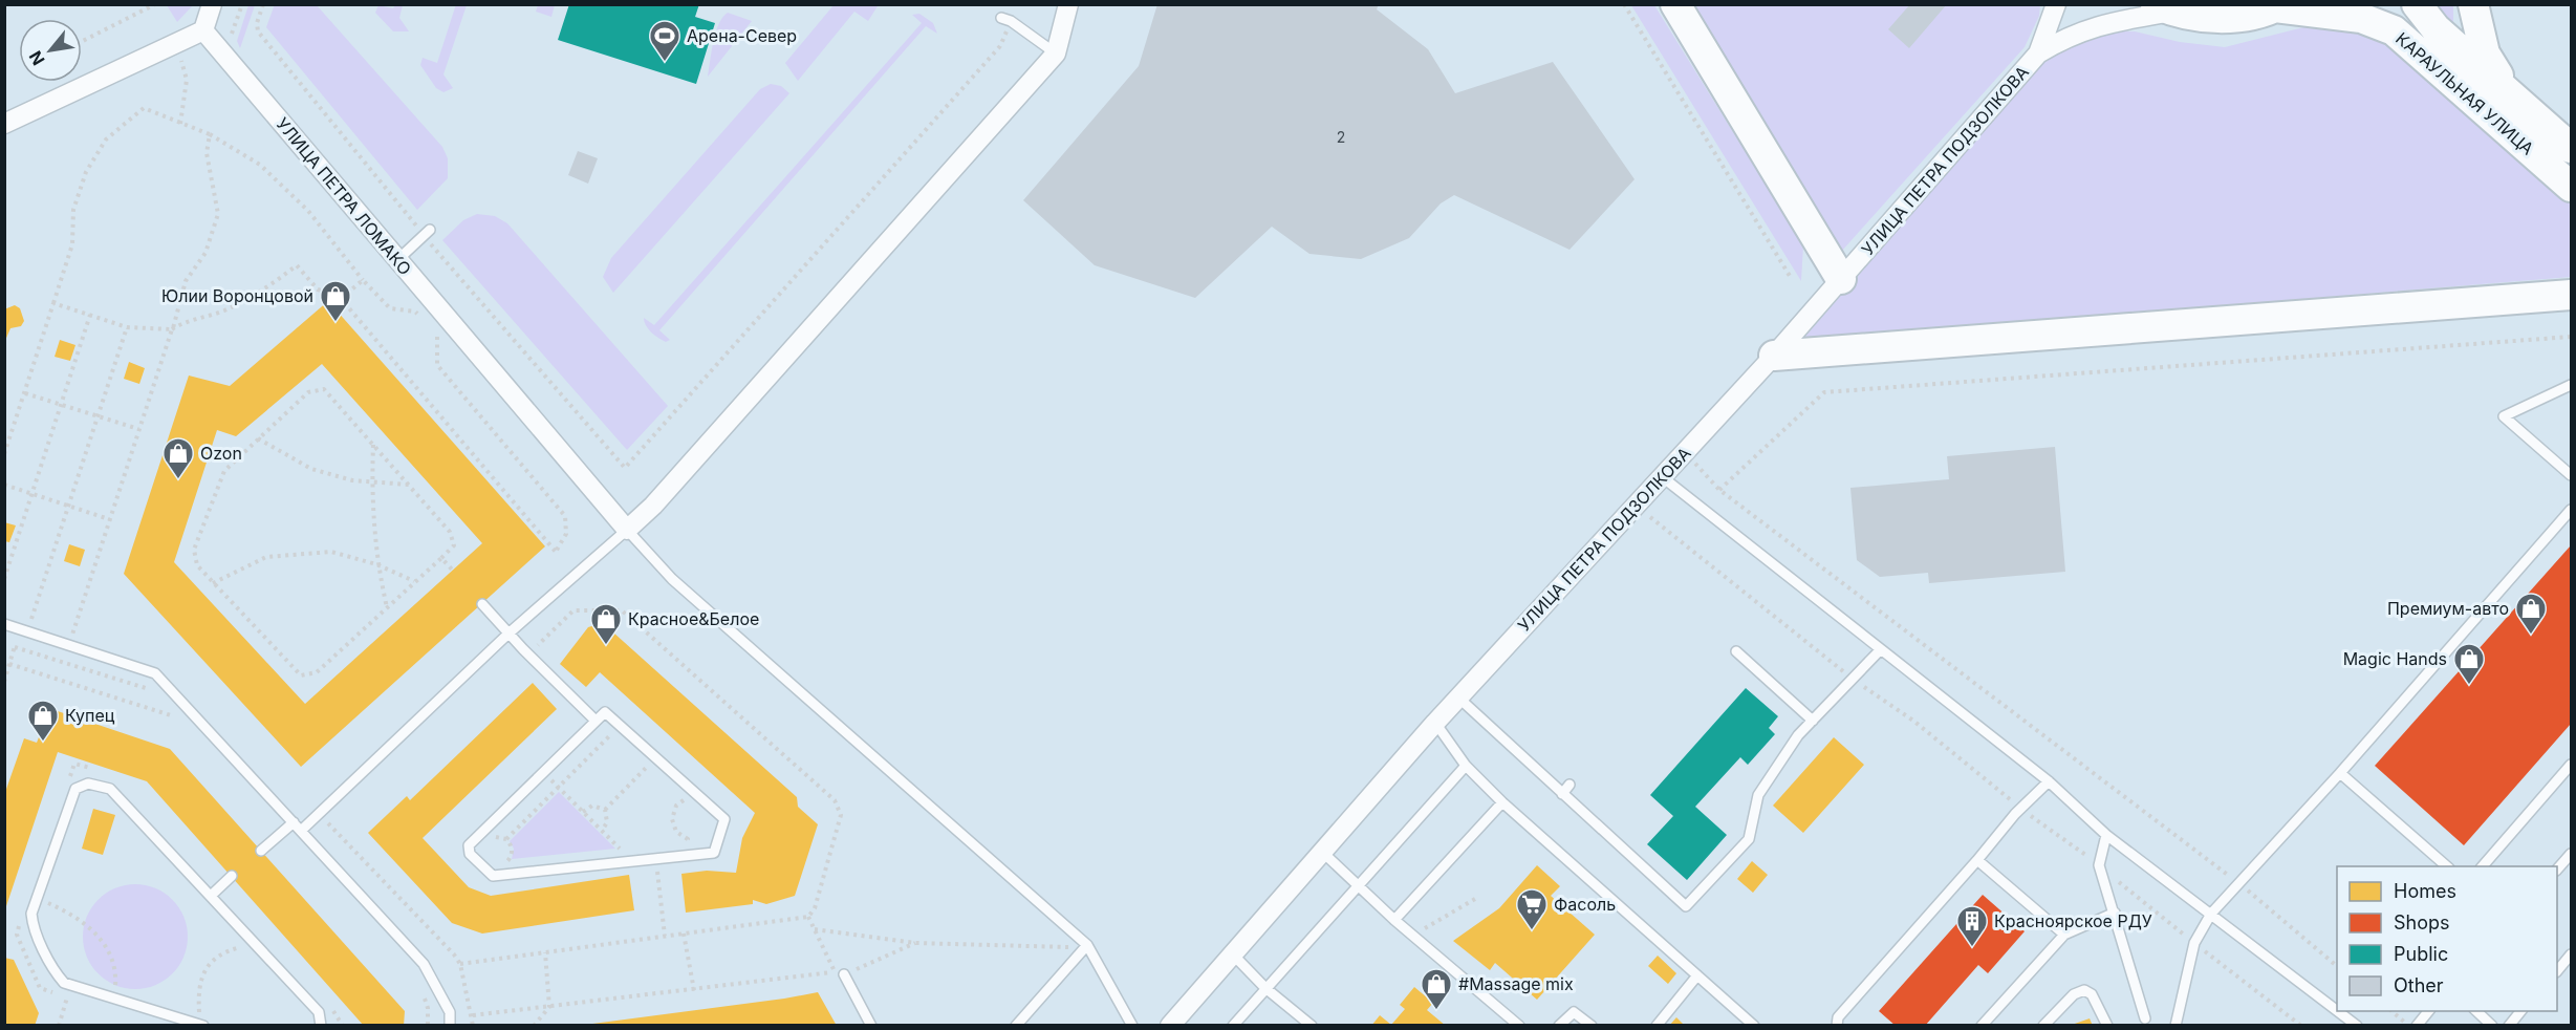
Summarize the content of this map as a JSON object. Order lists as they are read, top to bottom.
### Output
{
  "streets": {
    "main road": ["КАРАУЛЬНАЯ УЛИЦА"],
    "street": ["УЛИЦА ПЕТРА ПОДЗОЛКОВА", "УЛИЦА ПЕТРА ЛОМАКО"]
  },
  "crossings": [
    ["КАРАУЛЬНАЯ УЛИЦА", "УЛИЦА ПЕТРА ПОДЗОЛКОВА"]
  ],
  "places": {
    "sports": ["Арена-Север"],
    "shop": [
      "Юлии Воронцовой",
      "Ozon",
      "Премиум-авто",
      "Красное&Белое",
      "Magic Hands",
      "Купец",
      "#Massage mix"
    ],
    "supermarket": ["Фасоль"],
    "building": ["Красноярское РДУ"]
  },
  "house_numbers": ["2"],
  "legend": [
    "Homes",
    "Shops",
    "Public",
    "Other"
  ],
  "north": "bottom left"
}
